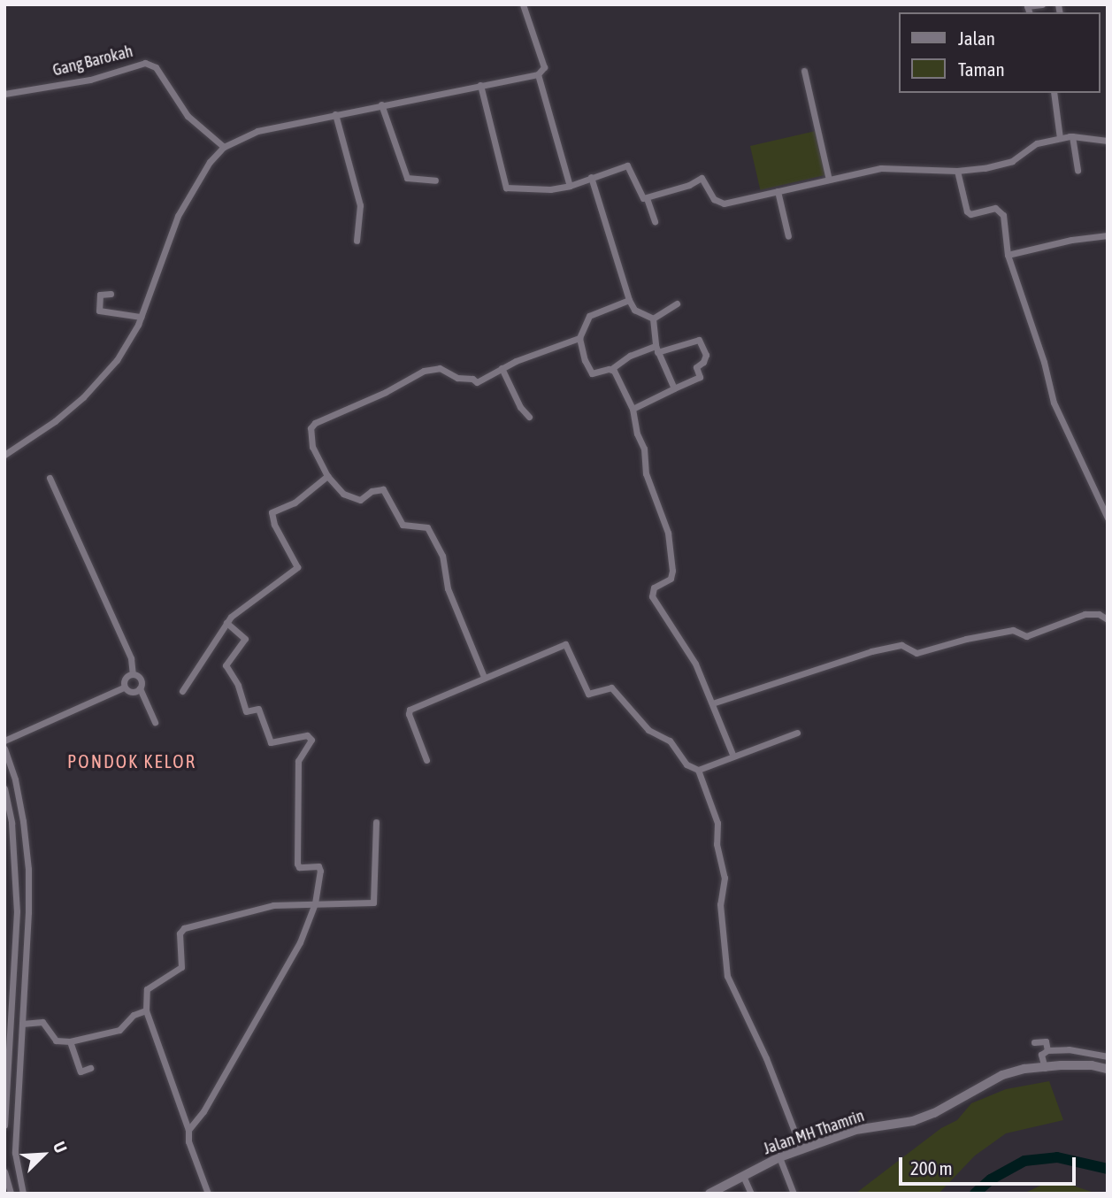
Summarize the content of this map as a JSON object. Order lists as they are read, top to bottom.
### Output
{
  "streets": {
    "street": ["Gang Barokah", "Jalan MH Thamrin"]
  },
  "districts": ["PONDOK KELOR"],
  "legend": ["Jalan", "Taman"],
  "scale_bar": "200 m",
  "north": "top right"
}
